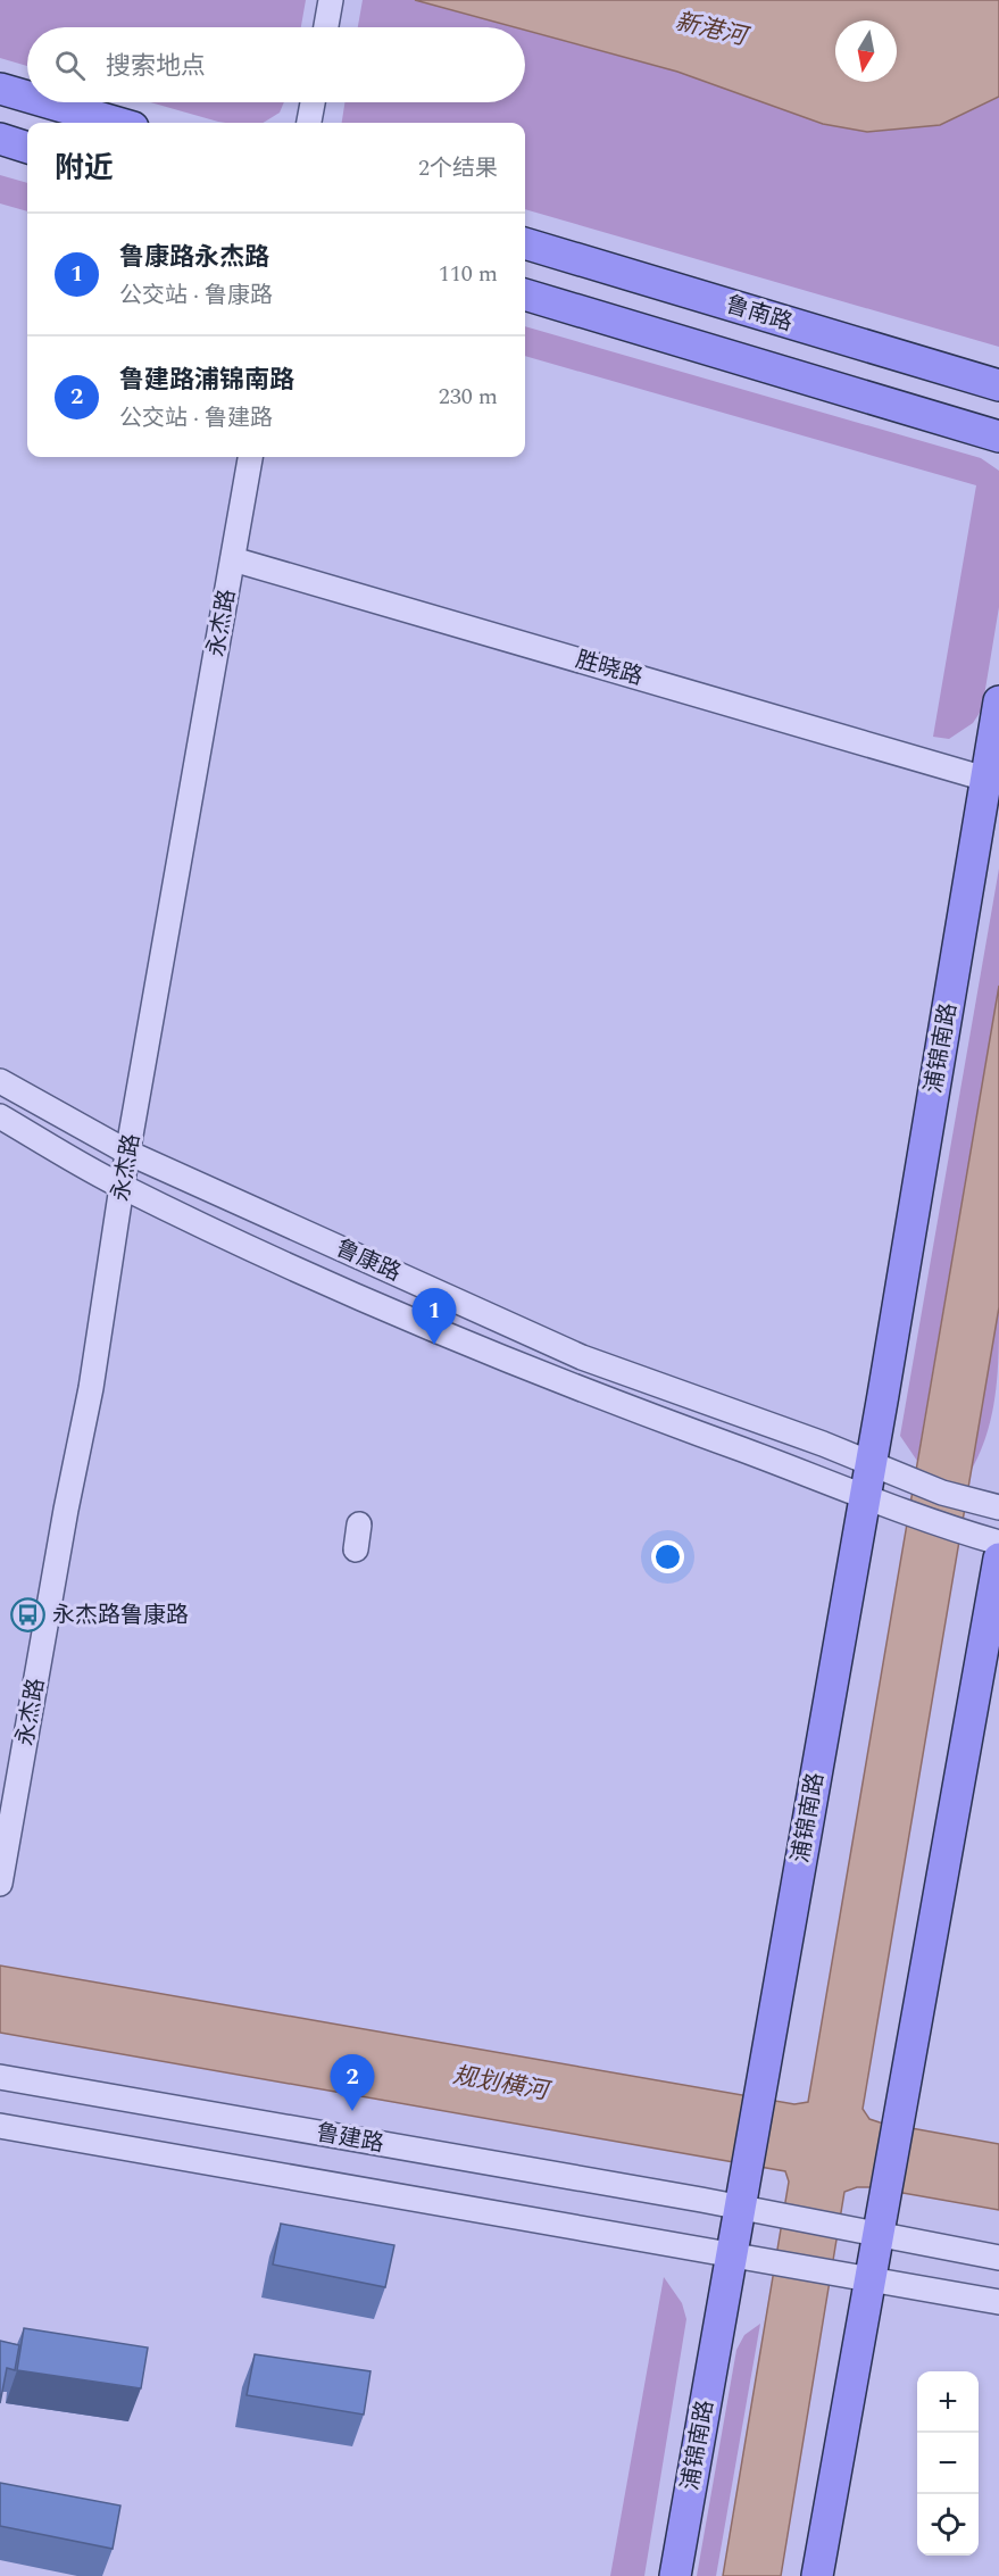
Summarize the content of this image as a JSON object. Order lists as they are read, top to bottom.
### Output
{
  "streets": {
    "main road": ["鲁南路", "浦锦南路"],
    "street": [
      "永杰路",
      "胜晓路",
      "鲁康路",
      "鲁建路"
    ]
  },
  "crossings": [
    ["永杰路", "胜晓路"],
    ["永杰路", "鲁康路"],
    ["胜晓路", "浦锦南路"],
    ["浦锦南路", "鲁康路"],
    ["浦锦南路", "鲁建路"]
  ],
  "water": ["新港河", "规划横河"],
  "places": {
    "bus stop": ["永杰路鲁康路"]
  },
  "north": "bottom",
  "page": {
    "search": "搜索地点",
    "heading": ["附近", "2个结果"],
    "list": [
      {
        "mark": "1",
        "name": "鲁康路永杰路",
        "note": "公交站 · 鲁康路",
        "value": "110 m"
      },
      {
        "mark": "2",
        "name": "鲁建路浦锦南路",
        "note": "公交站 · 鲁建路",
        "value": "230 m"
      }
    ],
    "pins": ["1", "2"],
    "map_buttons": ["+", "−"]
  }
}
